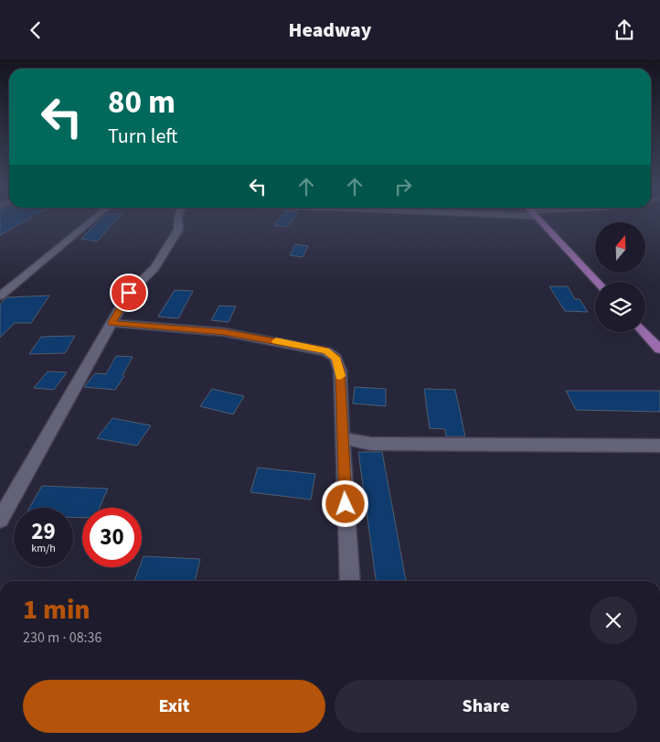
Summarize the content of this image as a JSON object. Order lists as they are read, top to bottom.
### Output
{
  "north": "top",
  "page": {
    "header": "Headway",
    "turn": ["80 m", "Turn left"],
    "speed": "29 km/h",
    "limit": "30",
    "heading": ["1 min", "230 m · 08:36"],
    "buttons": ["Exit", "Share"]
  }
}
